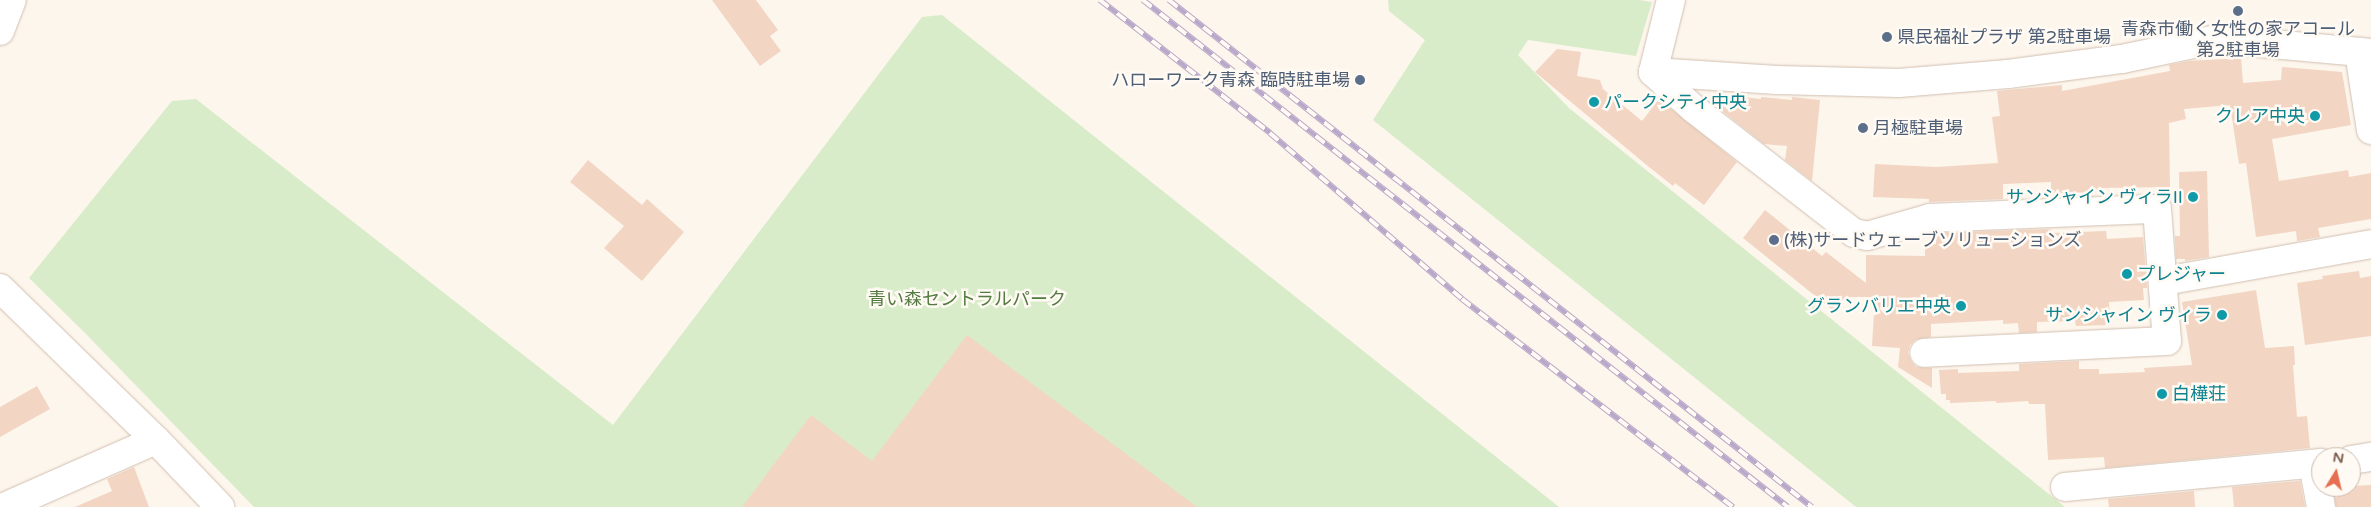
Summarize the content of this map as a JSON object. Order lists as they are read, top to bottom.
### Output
{
  "parks": ["青い森セントラルパーク"],
  "places": [
    "青森市働く女性の家アコール 第2駐車場",
    "県民福祉プラザ 第2駐車場",
    "ハローワーク青森 臨時駐車場",
    "パークシティ中央",
    "クレア中央",
    "月極駐車場",
    "サンシャイン ヴィラII",
    "(株)サードウェーブソリューションズ",
    "プレジャー",
    "グランバリエ中央",
    "サンシャイン ヴィラ",
    "白樺荘"
  ],
  "north": "top"
}
